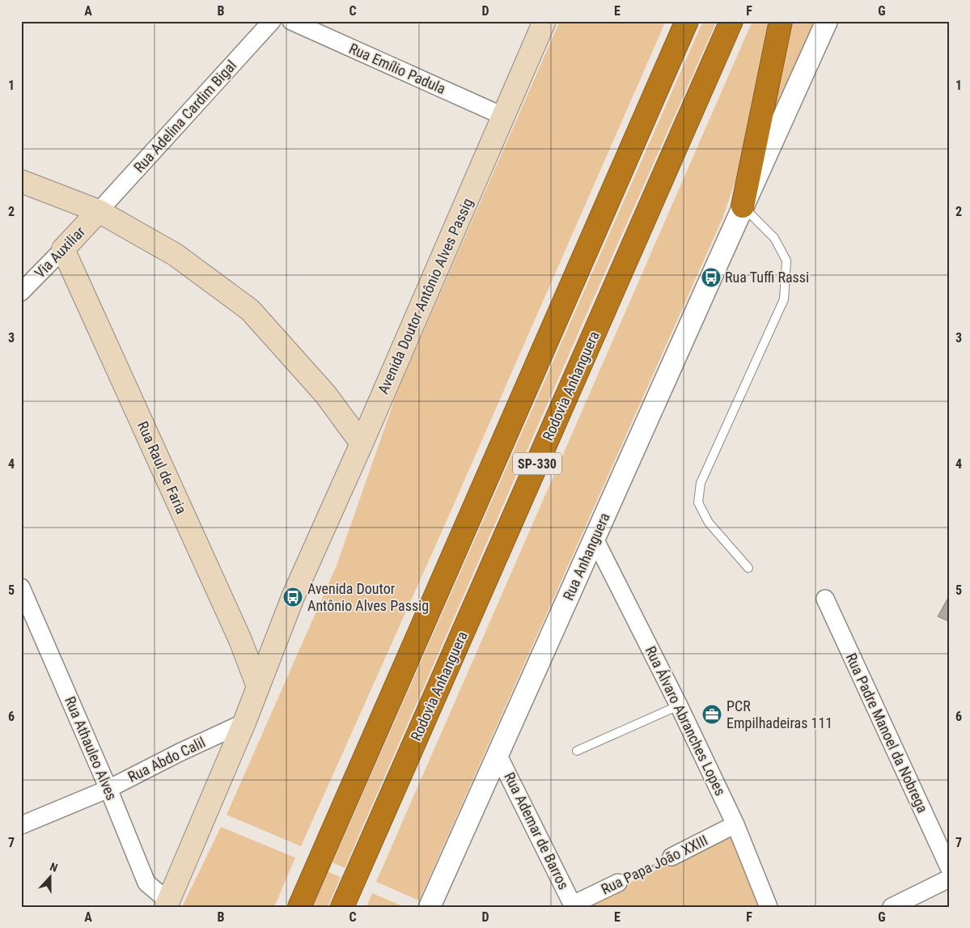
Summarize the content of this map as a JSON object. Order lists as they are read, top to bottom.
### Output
{
  "streets": {
    "highway": ["Rodovia Anhanguera", "SP-330"],
    "main road": ["Via Auxiliar", "Avenida Doutor Antônio Alves Passig", "Rua Raul de Faria"],
    "street": [
      "Rua Emílio Padula",
      "Rua Adelina Cardim Bigal",
      "Rua Anhanguera",
      "Rua Álvaro Abranches Lopes",
      "Rua Padre Manoel da Nobrega",
      "Rua Athauleo Alves",
      "Rua Abdo Calil",
      "Rua Ademar de Barros",
      "Rua Papa João XXIII"
    ]
  },
  "crossings": [
    ["Rua Emílio Padula", "Avenida Doutor Antônio Alves Passig"],
    ["Rua Adelina Cardim Bigal", "Via Auxiliar"],
    ["Via Auxiliar", "Rua Raul de Faria"],
    ["Avenida Doutor Antônio Alves Passig", "Rua Raul de Faria"],
    ["Avenida Doutor Antônio Alves Passig", "Rua Athauleo Alves"],
    ["Avenida Doutor Antônio Alves Passig", "Rua Abdo Calil"],
    ["Rua Anhanguera", "Rua Álvaro Abranches Lopes"],
    ["Rua Anhanguera", "Rua Ademar de Barros"],
    ["Rua Álvaro Abranches Lopes", "Rua Papa João XXIII"],
    ["Rua Athauleo Alves", "Rua Abdo Calil"],
    ["Rua Ademar de Barros", "Rua Papa João XXIII"]
  ],
  "places": {
    "bus stop": ["Rua Tuffi Rassi", "Avenida Doutor Antônio Alves Passig"],
    "office": ["PCR Empilhadeiras 111"]
  },
  "north": "top",
  "grid": {
    "columns": [
      "A",
      "B",
      "C",
      "D",
      "E",
      "F",
      "G"
    ],
    "rows": [
      "1",
      "2",
      "3",
      "4",
      "5",
      "6",
      "7"
    ]
  }
}
